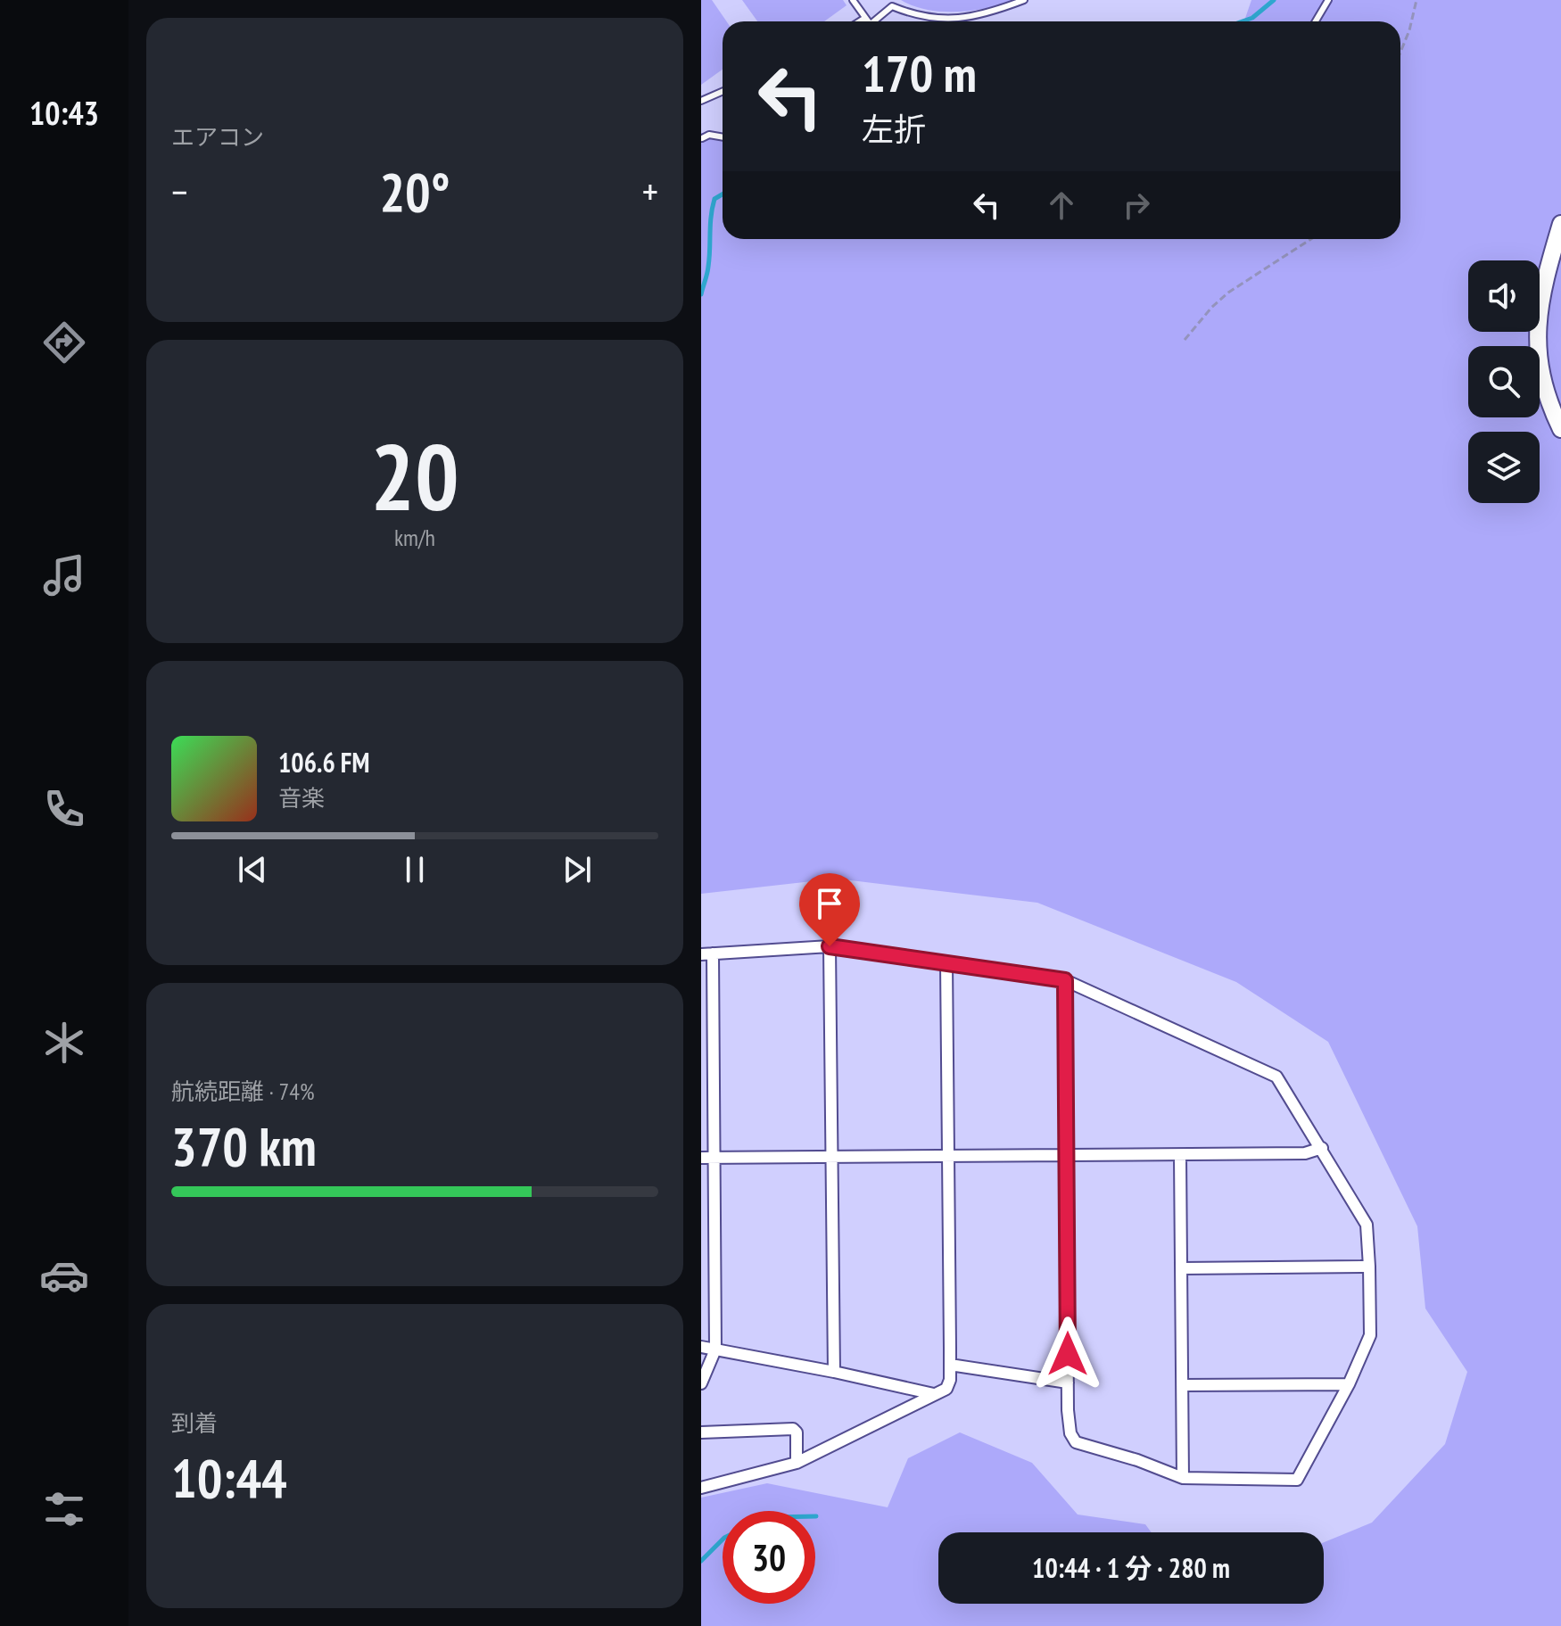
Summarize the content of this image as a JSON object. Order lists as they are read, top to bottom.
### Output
{
  "page": {
    "tabs": "10:43",
    "tile": [
      "エアコン",
      ["20", "km/h"],
      ["航続距離 · 74%", "370 km"],
      ["到着", "10:44"]
    ],
    "turn": ["170 m", "左折"],
    "heat": ["−", "20°", "+"],
    "song": ["106.6 FM", "音楽"],
    "limit": "30",
    "trip": "10:44 · 1 分 · 280 m"
  }
}
